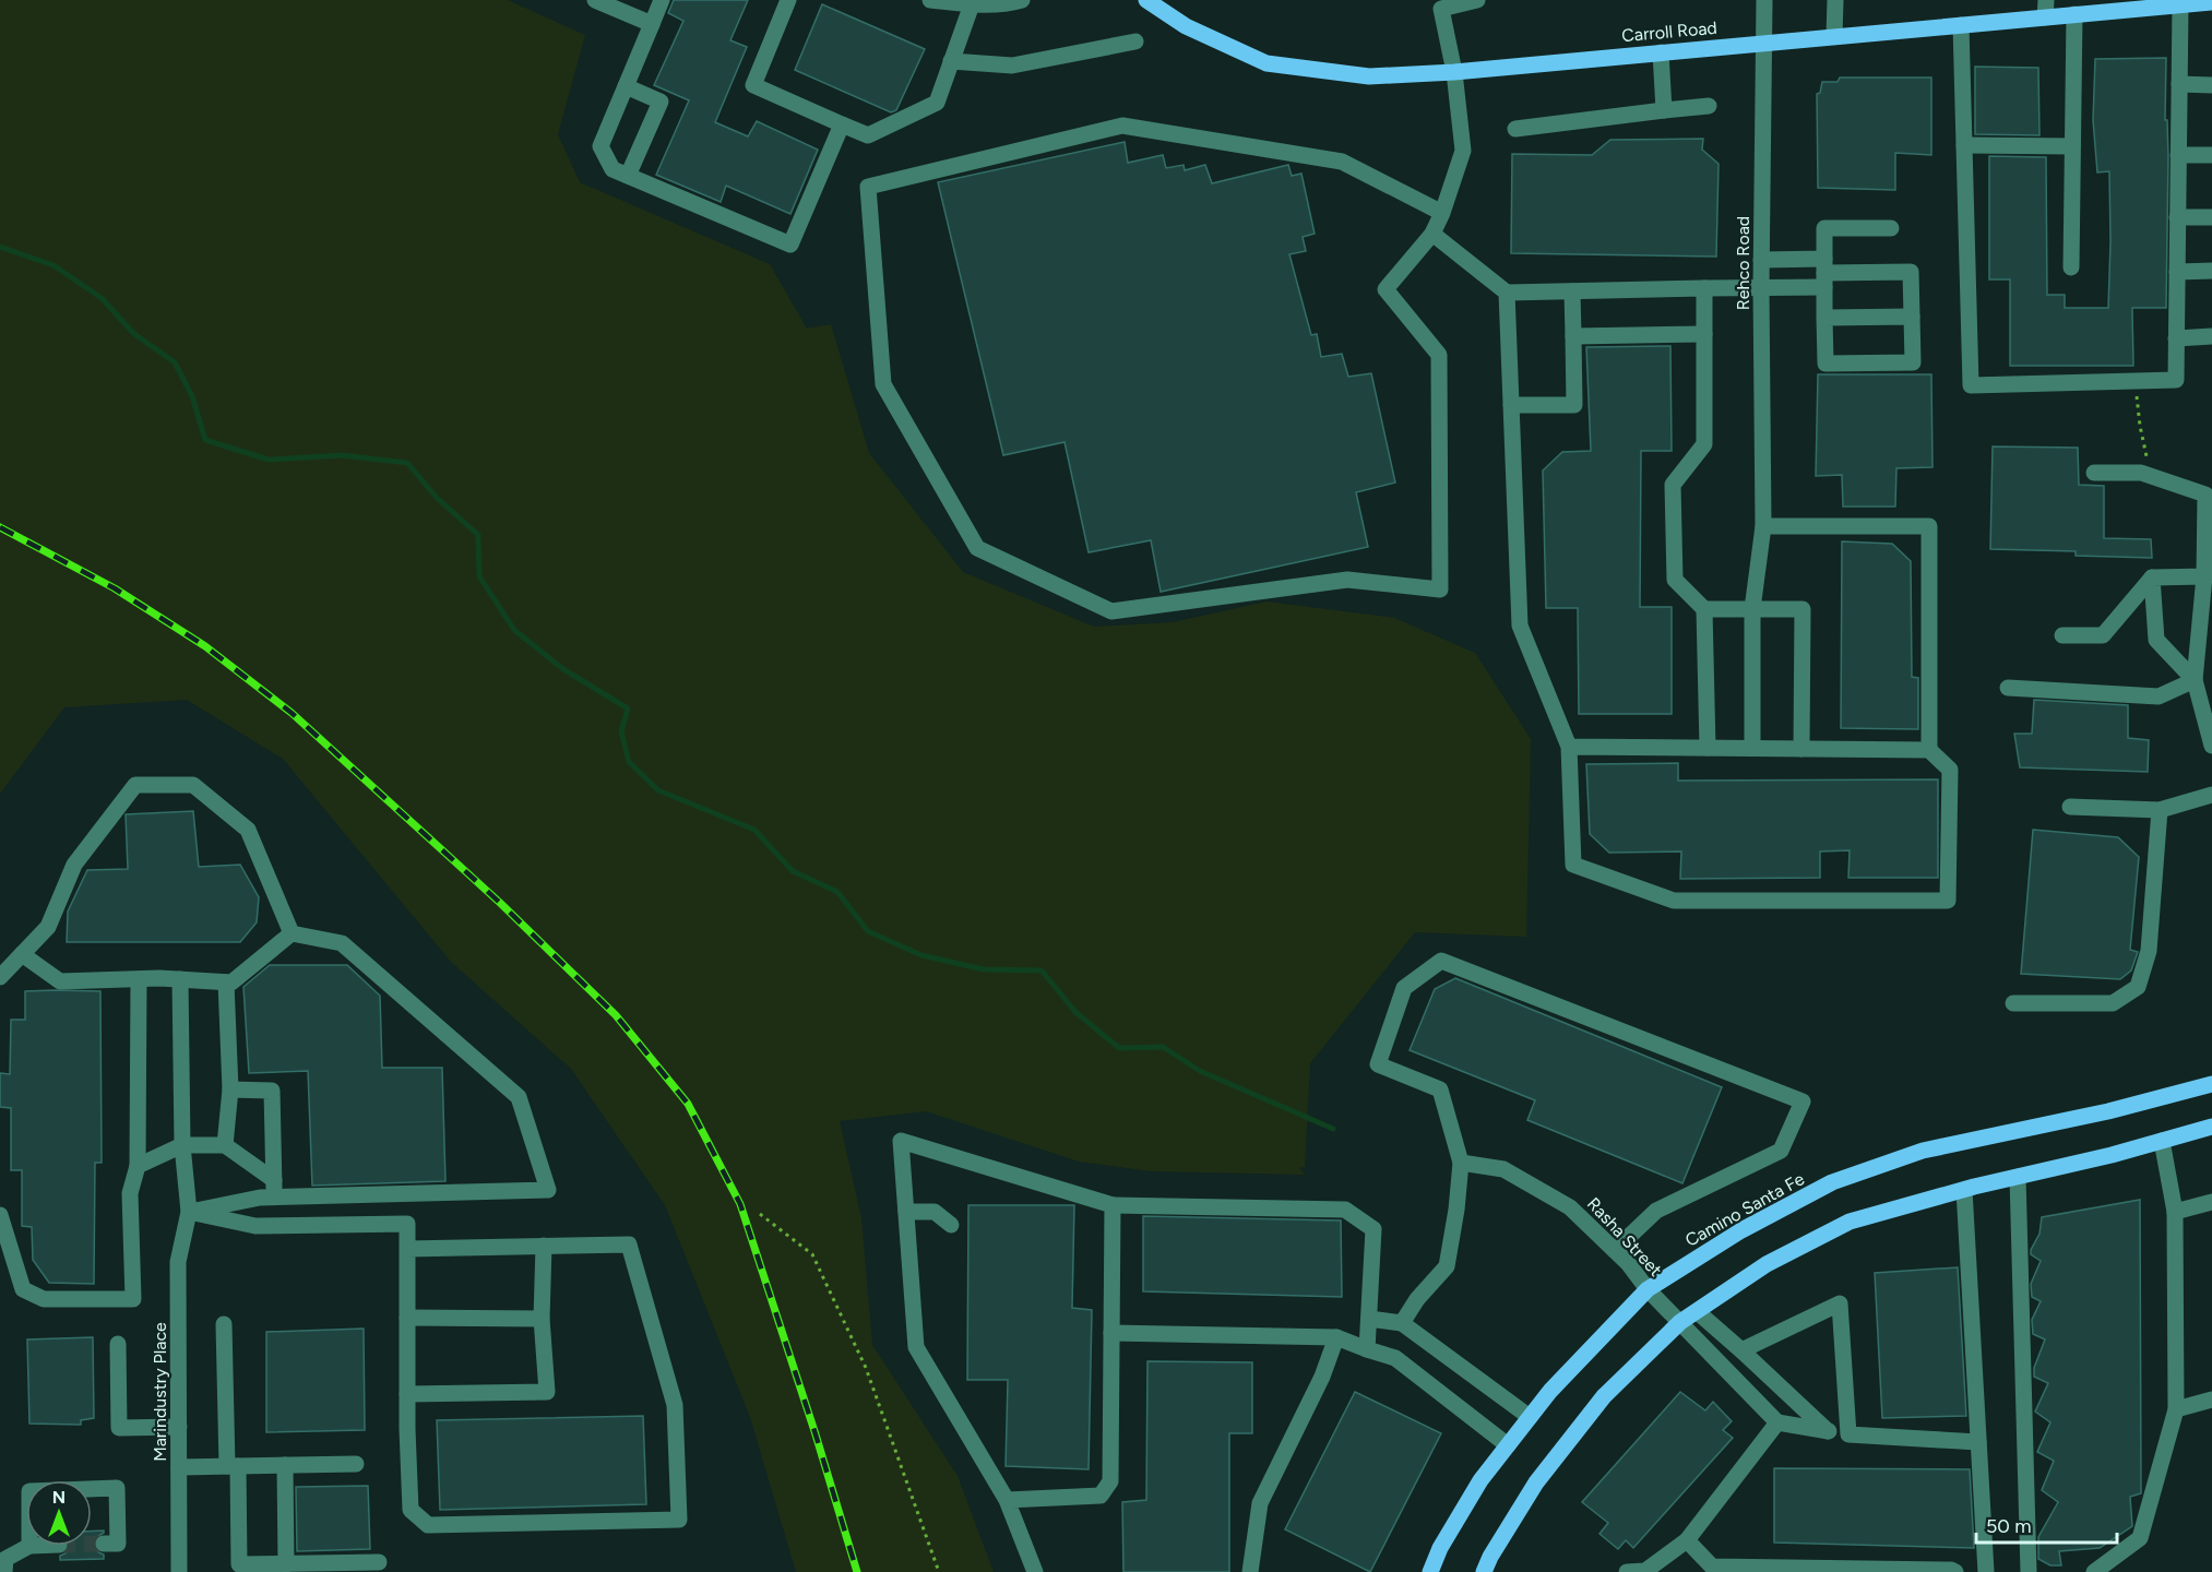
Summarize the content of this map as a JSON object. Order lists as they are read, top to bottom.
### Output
{
  "streets": {
    "main road": ["Carroll Road", "Camino Santa Fe"],
    "street": ["Rehco Road", "Rasha Street", "Marindustry Place"]
  },
  "crossings": [
    ["Carroll Road", "Rehco Road"],
    ["Camino Santa Fe", "Rasha Street"]
  ],
  "scale_bar": "50 m",
  "north": "top"
}
